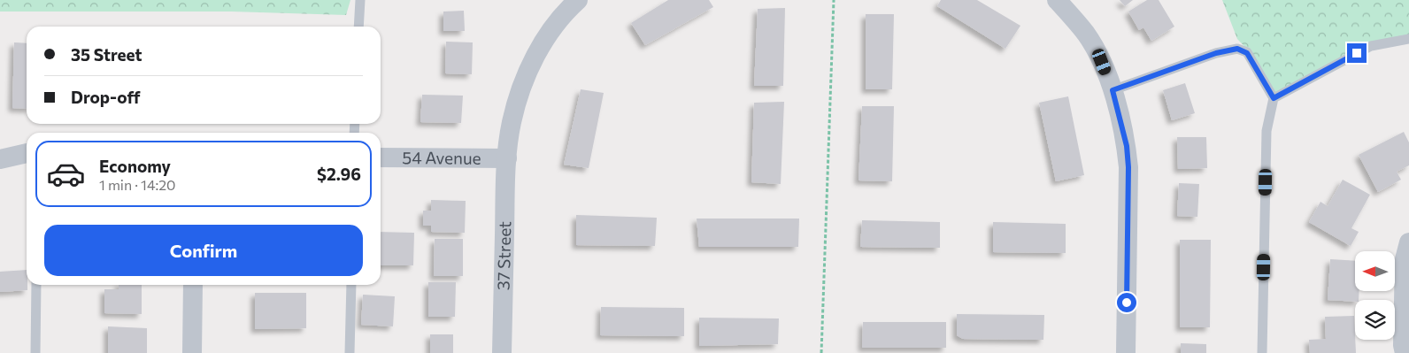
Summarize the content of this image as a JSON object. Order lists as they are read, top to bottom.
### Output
{
  "streets": {
    "street": ["54 Avenue", "37 Street"]
  },
  "crossings": [
    ["54 Avenue", "37 Street"]
  ],
  "north": "left",
  "page": {
    "banner": ["35 Street", "Drop-off"],
    "list": [
      {
        "name": "Economy",
        "note": "1 min · 14:20",
        "value": "$2.96"
      }
    ],
    "buttons": "Confirm"
  }
}
